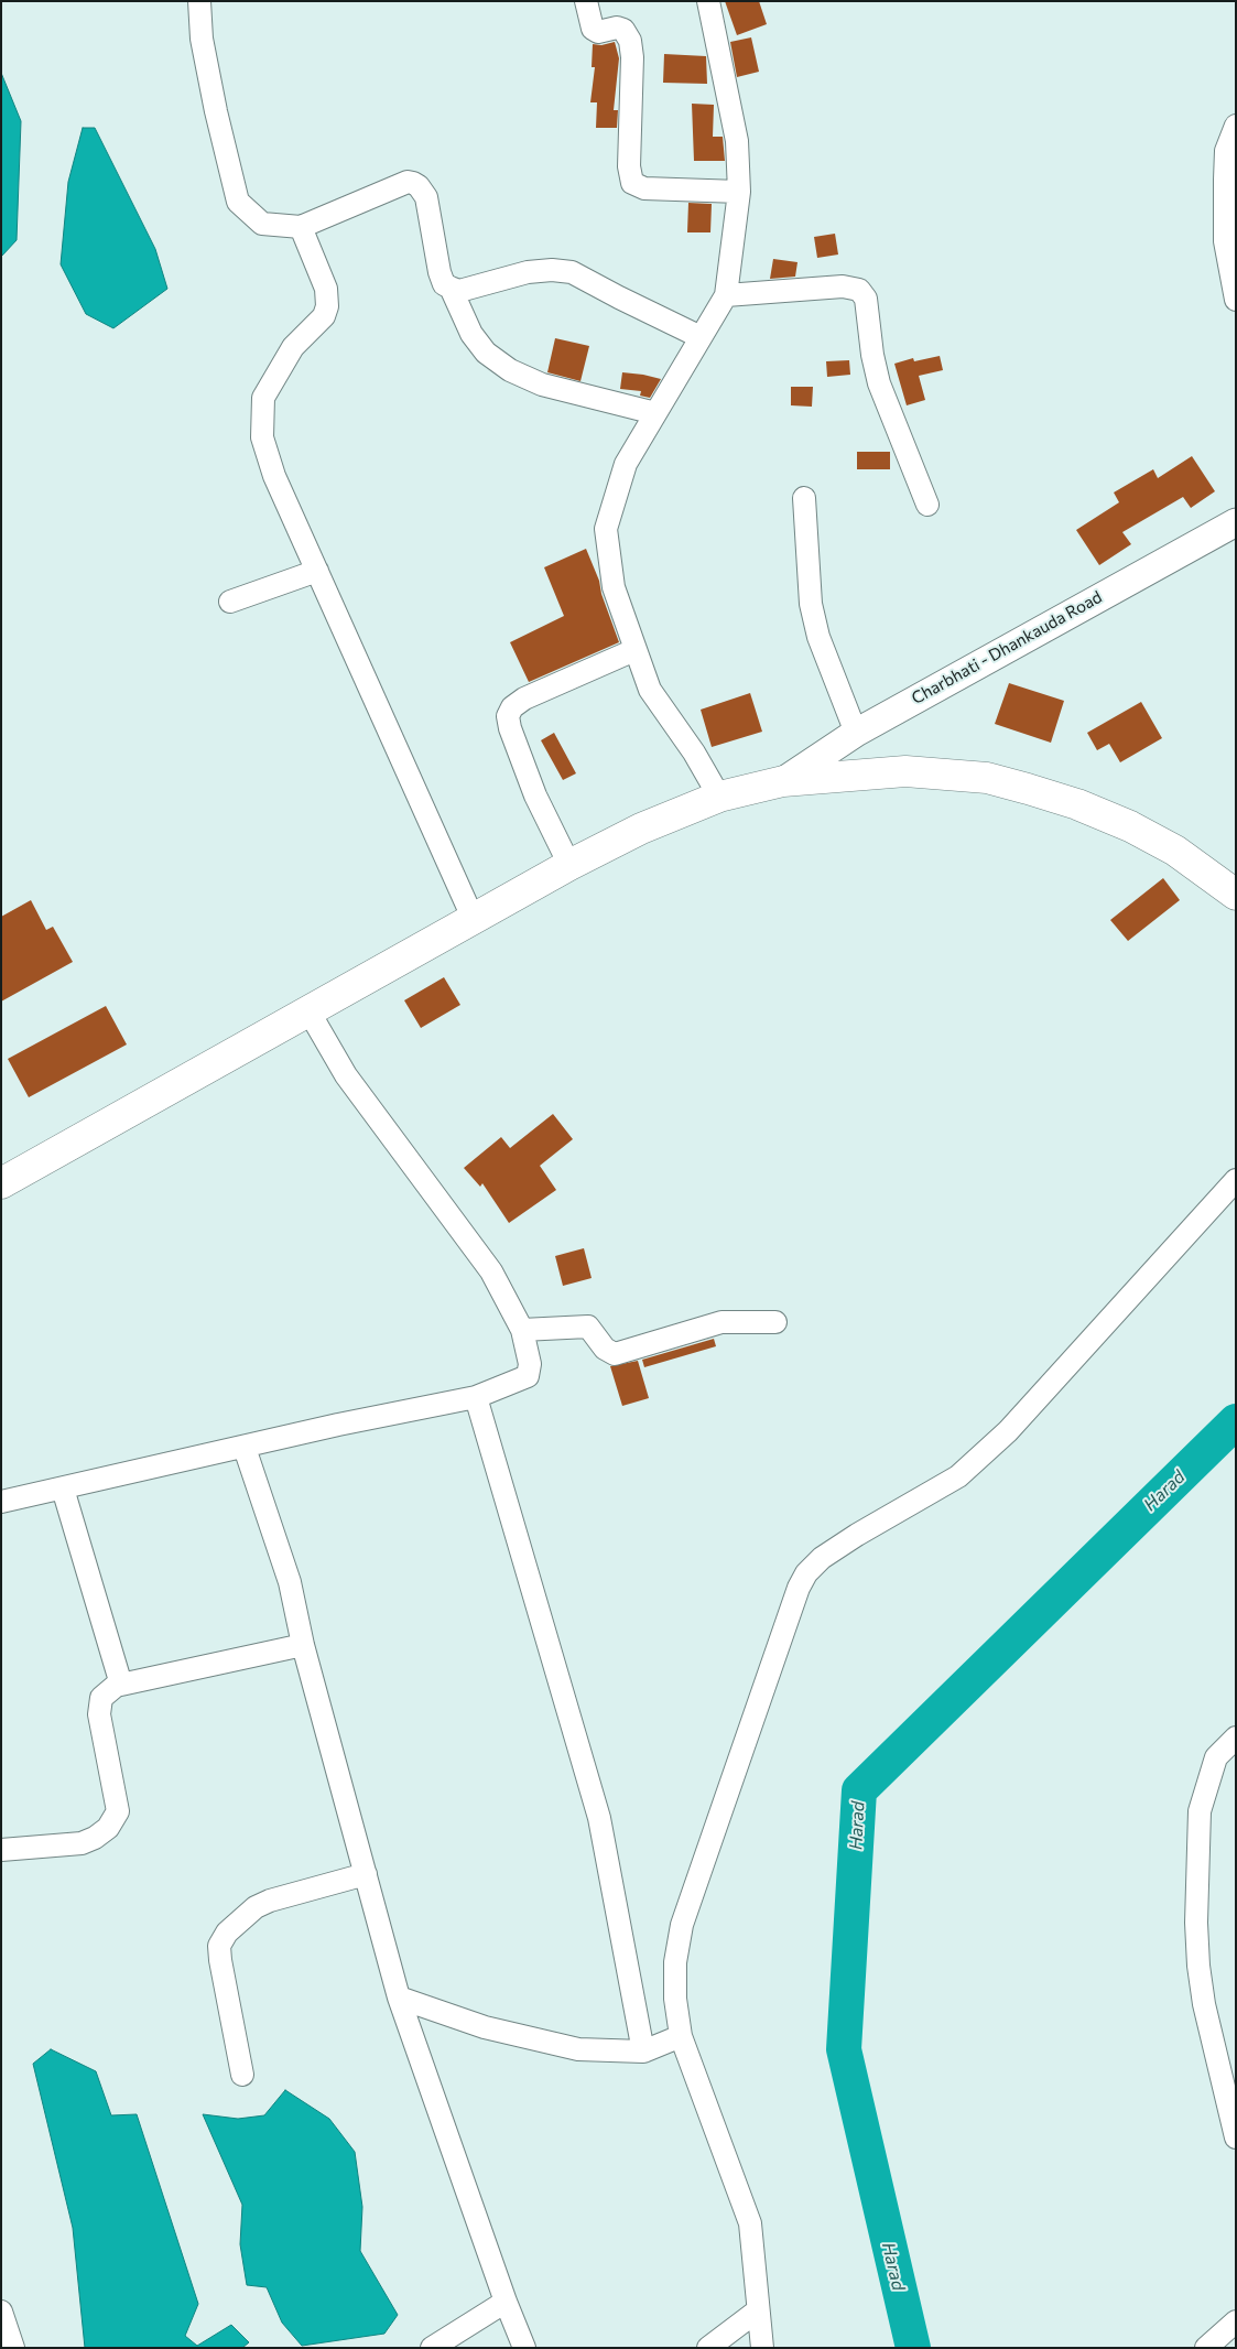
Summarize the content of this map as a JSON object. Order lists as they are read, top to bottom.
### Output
{
  "streets": {
    "street": ["Charbhati - Dhankauda Road"]
  },
  "water": ["Harad"]
}
